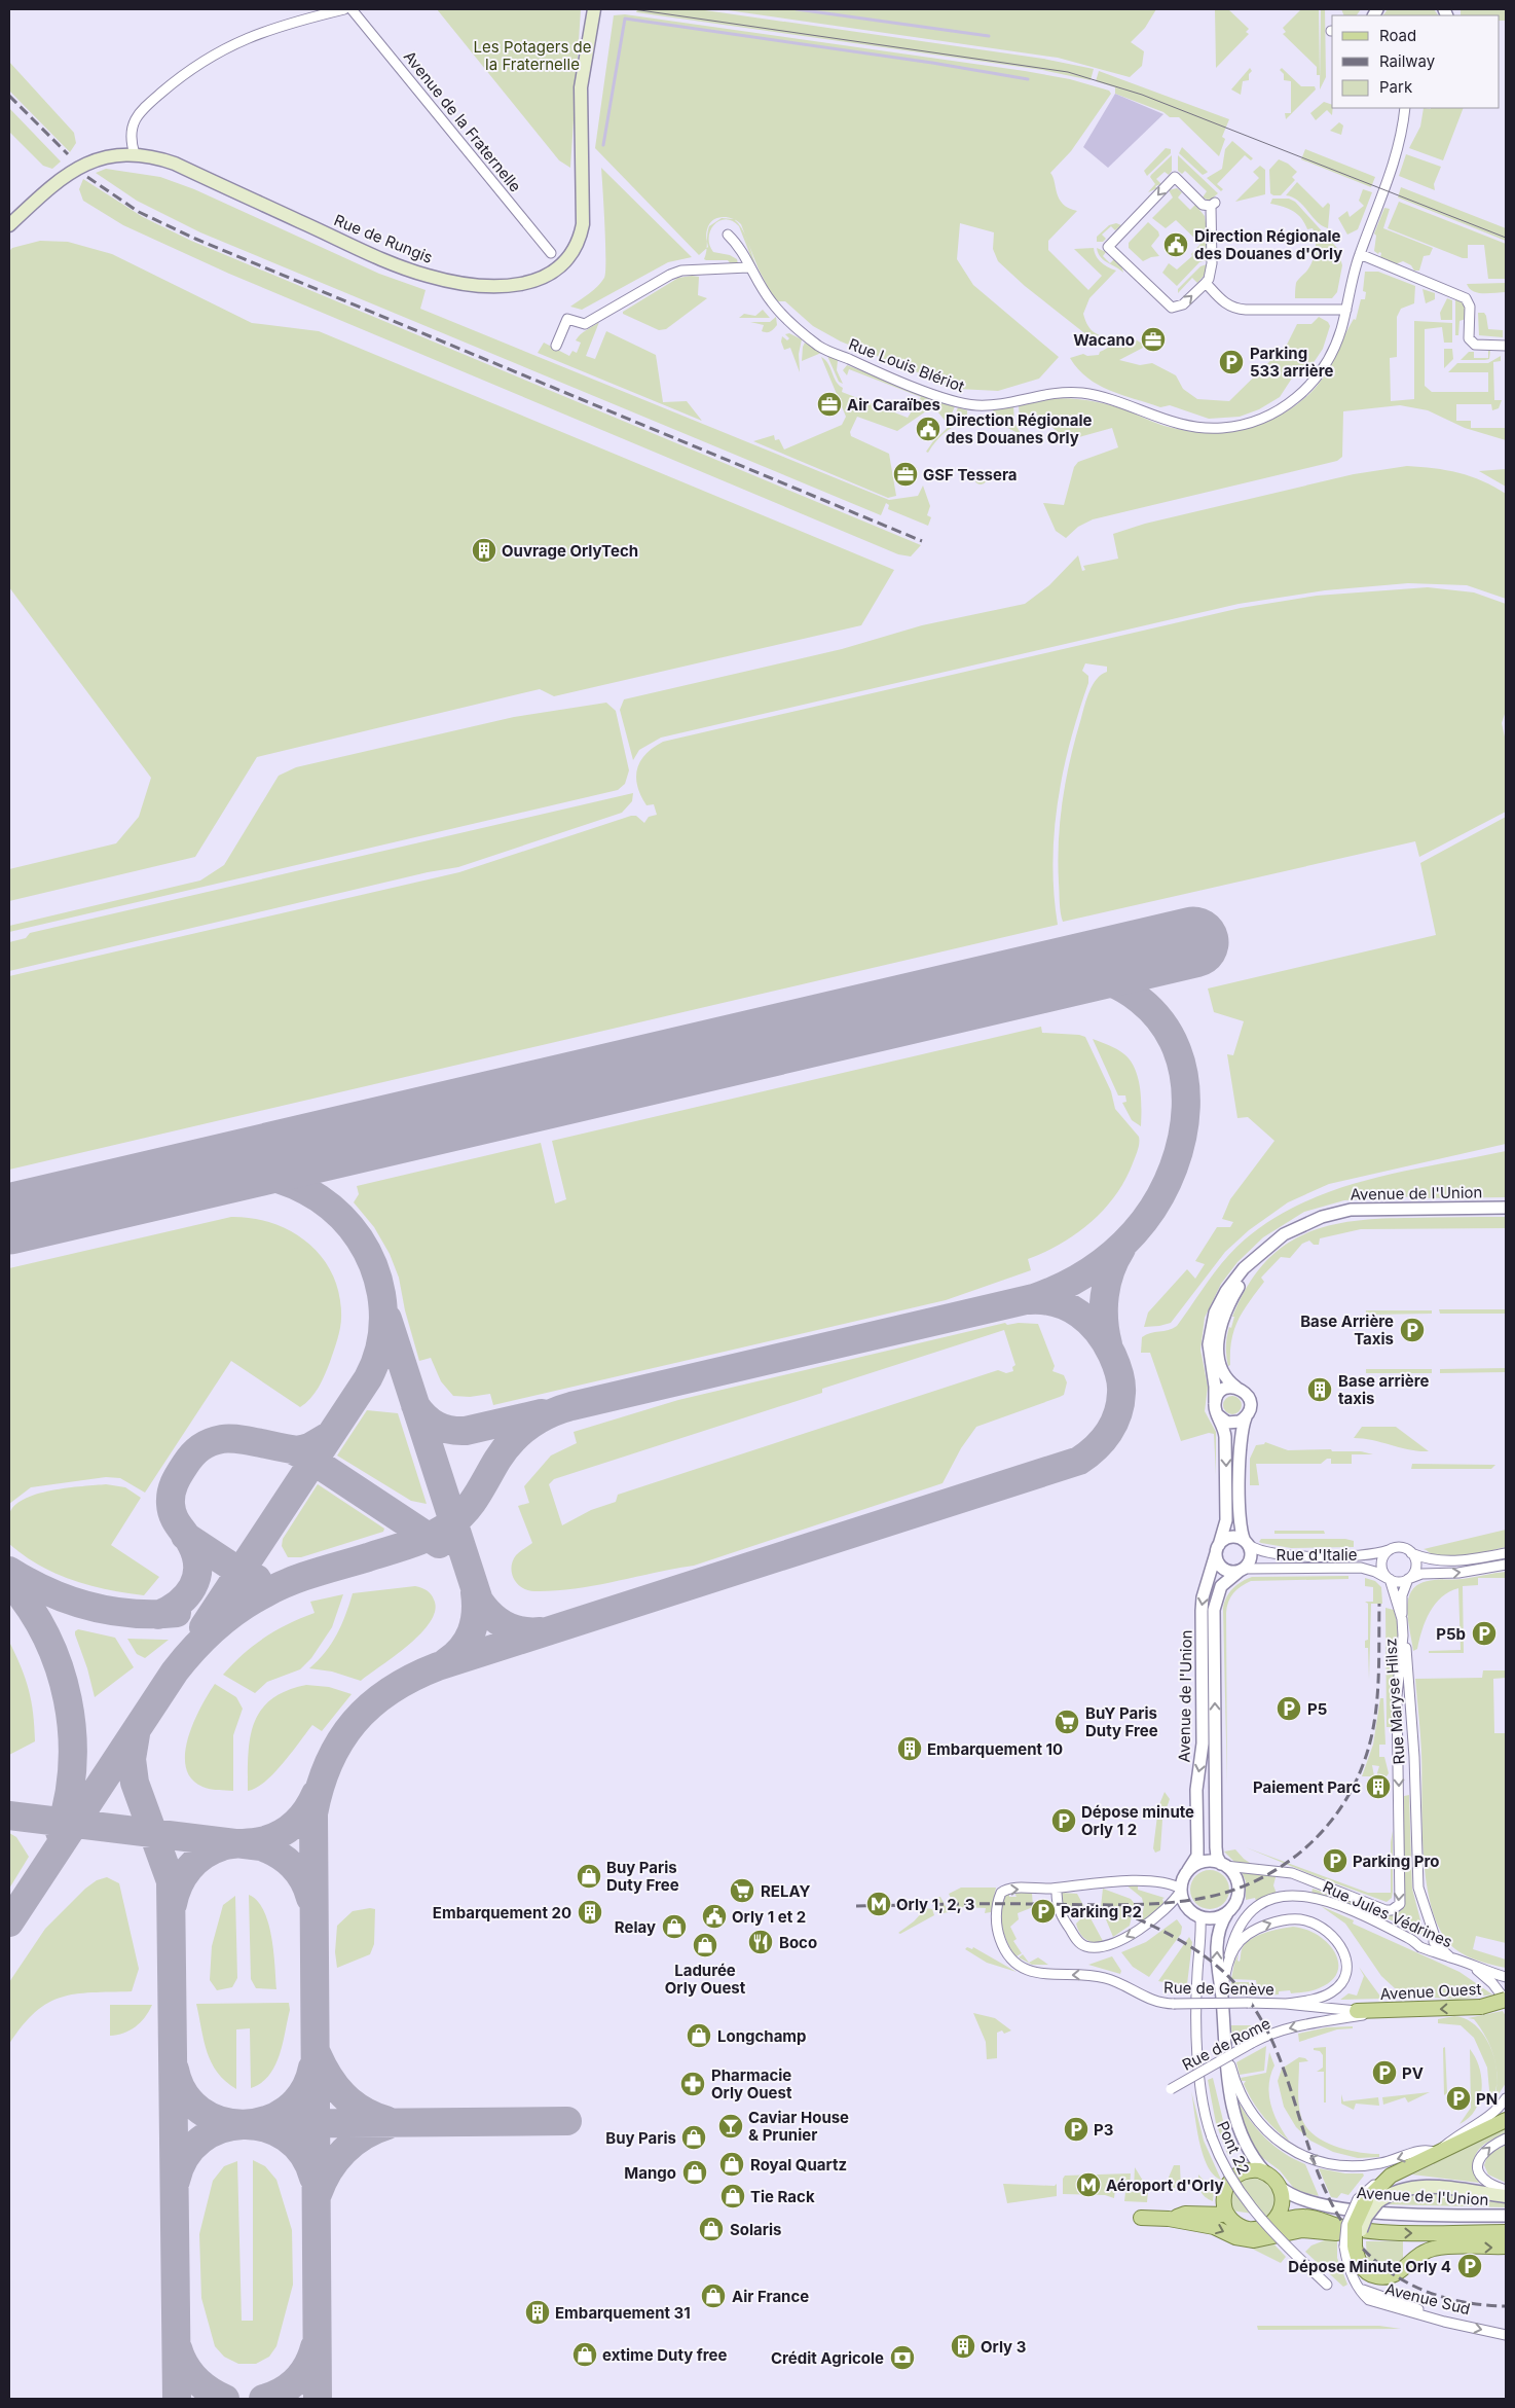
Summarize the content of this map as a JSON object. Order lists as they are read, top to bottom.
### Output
{
  "streets": {
    "main road": ["Rue de Rungis", "Avenue Ouest", "Avenue Sud"],
    "street": [
      "Avenue de la Fraternelle",
      "Rue Louis Blériot",
      "Avenue de l'Union",
      "Rue d'Italie",
      "Rue Maryse Hilsz",
      "Rue Jules Védrines",
      "Rue de Genève",
      "Rue de Rome",
      "Pont 22"
    ]
  },
  "crossings": [
    ["Avenue de l'Union", "Rue d'Italie"],
    ["Avenue de l'Union", "Rue Maryse Hilsz"],
    ["Avenue de l'Union", "Rue Jules Védrines"],
    ["Avenue de l'Union", "Rue de Genève"],
    ["Avenue de l'Union", "Pont 22"],
    ["Rue d'Italie", "Rue Maryse Hilsz"],
    ["Rue Maryse Hilsz", "Rue Jules Védrines"],
    ["Rue Maryse Hilsz", "Rue de Genève"],
    ["Rue Maryse Hilsz", "Pont 22"],
    ["Rue de Genève", "Avenue Ouest"],
    ["Rue de Genève", "Pont 22"],
    ["Avenue Ouest", "Rue de Rome"]
  ],
  "one_way": ["Avenue Ouest", "Rue de Rome"],
  "parks": ["Les Potagers de la Fraternelle"],
  "places": {
    "public building": ["Direction Régionale des Douanes d'Orly", "Direction Régionale des Douanes Orly", "Orly 1 et 2"],
    "office": ["Wacano", "Air Caraïbes", "GSF Tessera"],
    "parking": [
      "Parking 533 arrière",
      "Base Arrière Taxis",
      "P5b",
      "P5",
      "Dépose minute Orly 1 2",
      "Parking Pro",
      "Parking P2",
      "PV",
      "PN",
      "P3",
      "Dépose Minute Orly 4"
    ],
    "building": [
      "Ouvrage OrlyTech",
      "Base arrière taxis",
      "Embarquement 10",
      "Paiement Parc",
      "Embarquement 20",
      "Embarquement 31",
      "Orly 3"
    ],
    "supermarket": ["BuY Paris Duty Free", "RELAY"],
    "shop": [
      "Buy Paris Duty Free",
      "Relay",
      "Ladurée Orly Ouest",
      "Longchamp",
      "Buy Paris",
      "Royal Quartz",
      "Mango",
      "Tie Rack",
      "Solaris",
      "Air France",
      "extime Duty free"
    ],
    "metro station": ["Orly 1, 2, 3", "Aéroport d'Orly"],
    "restaurant": ["Boco"],
    "pharmacy": ["Pharmacie Orly Ouest"],
    "bar": ["Caviar House & Prunier"],
    "bank": ["Crédit Agricole"]
  },
  "legend": ["Road", "Railway", "Park"]
}
